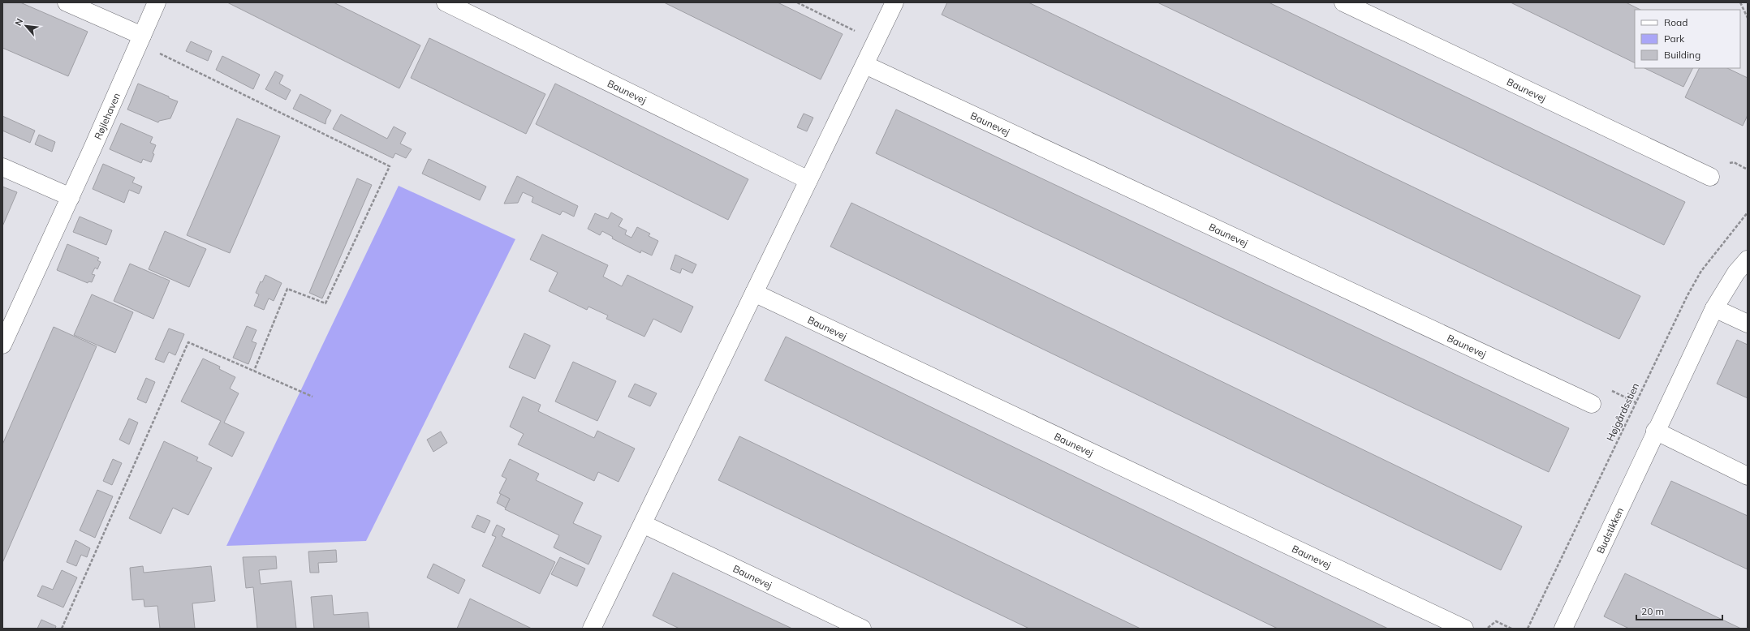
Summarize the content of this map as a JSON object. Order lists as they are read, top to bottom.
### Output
{
  "streets": {
    "street": ["Baunevej", "Røjlehaven", "Budstikken"],
    "path": ["Højgårdsstien"]
  },
  "legend": ["Road", "Park", "Building"],
  "scale_bar": "20 m",
  "north": "top left"
}
